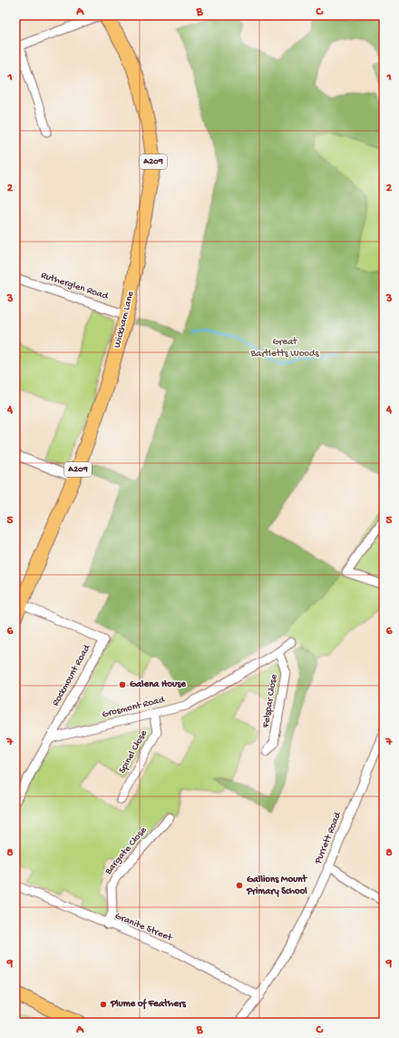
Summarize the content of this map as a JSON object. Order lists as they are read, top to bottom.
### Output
{
  "streets": {
    "main road": ["A209", "Wickham Lane"],
    "street": [
      "Rutherglen Road",
      "Rockmount Road",
      "Felspar Close",
      "Grosmont Road",
      "Spinel Close",
      "Purrett Road",
      "Bargate Close",
      "Granite Street"
    ]
  },
  "crossings": [
    ["Rutherglen Road", "Wickham Lane"],
    ["Wickham Lane", "Rockmount Road"],
    ["Rockmount Road", "Grosmont Road"],
    ["Felspar Close", "Grosmont Road"],
    ["Grosmont Road", "Spinel Close"],
    ["Purrett Road", "Granite Street"],
    ["Bargate Close", "Granite Street"]
  ],
  "parks": ["Great Bartletts Woods"],
  "places": ["Galena House", "Gallions Mount Primary School", "Plume of Feathers"],
  "grid": {
    "columns": ["A", "B", "C"],
    "rows": [
      "1",
      "2",
      "3",
      "4",
      "5",
      "6",
      "7",
      "8",
      "9"
    ]
  }
}
